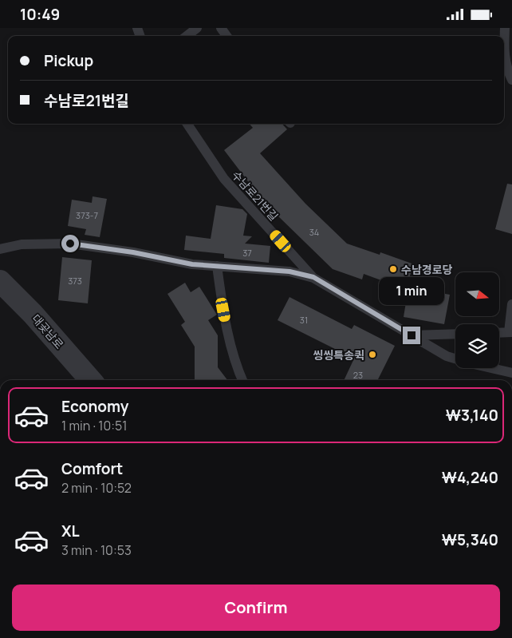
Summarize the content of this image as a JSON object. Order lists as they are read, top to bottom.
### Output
{
  "streets": {
    "street": ["대곶남로"],
    "lane": ["수남로21번길"]
  },
  "places": ["수남경로당", "씽씽특송퀵"],
  "house_numbers": [
    "373-7",
    "34",
    "37",
    "373",
    "31",
    "23"
  ],
  "north": "right",
  "page": {
    "status": "10:49",
    "banner": ["Pickup", "수남로21번길"],
    "bubble": "1 min",
    "list": [
      {
        "name": "Economy",
        "note": "1 min · 10:51",
        "value": "₩3,140"
      },
      {
        "name": "Comfort",
        "note": "2 min · 10:52",
        "value": "₩4,240"
      },
      {
        "name": "XL",
        "note": "3 min · 10:53",
        "value": "₩5,340"
      }
    ],
    "buttons": "Confirm"
  }
}
